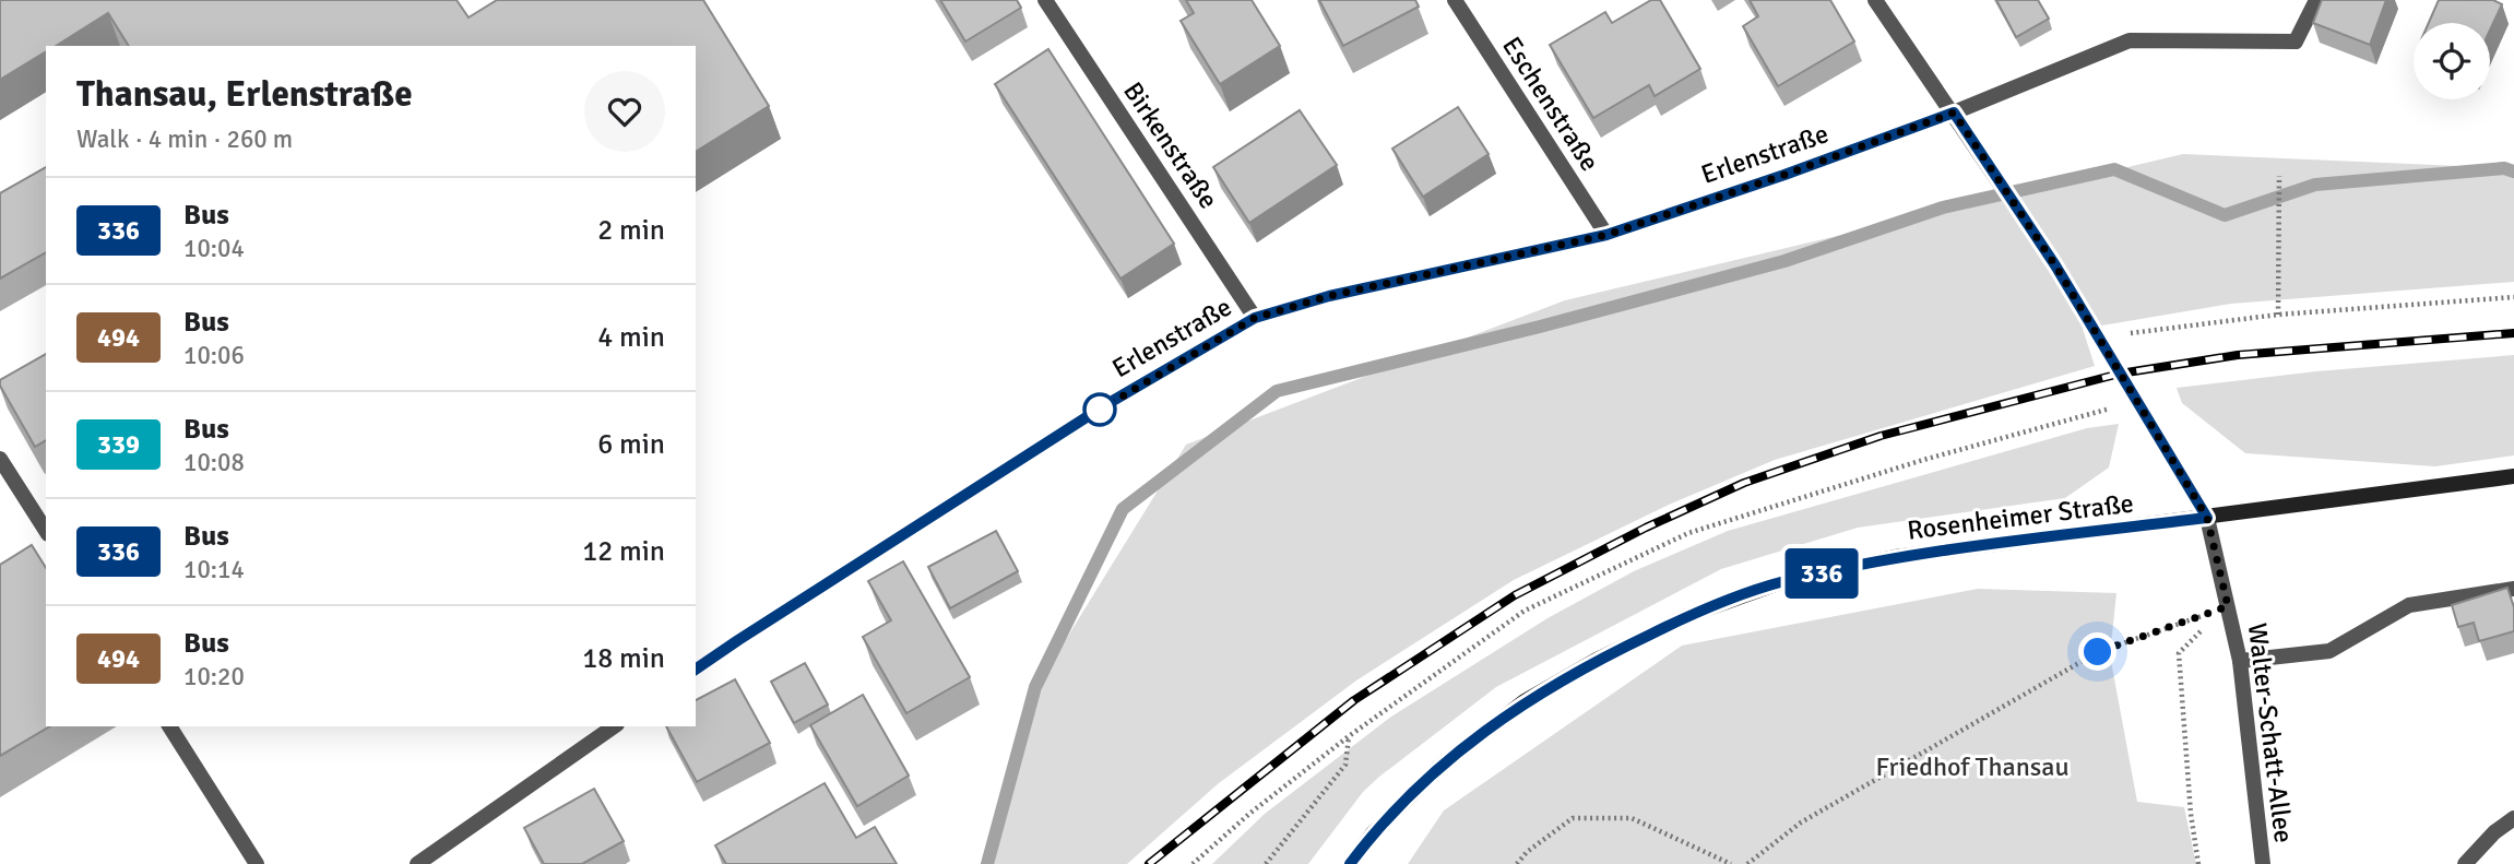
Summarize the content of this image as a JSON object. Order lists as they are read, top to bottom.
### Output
{
  "streets": {
    "main road": ["Rosenheimer Straße"],
    "street": [
      "Eschenstraße",
      "Birkenstraße",
      "Erlenstraße",
      "Walter-Schatt-Allee"
    ]
  },
  "crossings": [
    ["Eschenstraße", "Erlenstraße"],
    ["Birkenstraße", "Erlenstraße"],
    ["Rosenheimer Straße", "Walter-Schatt-Allee"]
  ],
  "parks": ["Friedhof Thansau"],
  "lines": ["bus line 336"],
  "page": {
    "on_map": "336",
    "heading": ["Thansau, Erlenstraße", "Walk · 4 min · 260 m"],
    "list": [
      {
        "mark": "336",
        "name": "Bus",
        "note": "10:04",
        "value": "2 min"
      },
      {
        "mark": "494",
        "name": "Bus",
        "note": "10:06",
        "value": "4 min"
      },
      {
        "mark": "339",
        "name": "Bus",
        "note": "10:08",
        "value": "6 min"
      },
      {
        "mark": "336",
        "name": "Bus",
        "note": "10:14",
        "value": "12 min"
      },
      {
        "mark": "494",
        "name": "Bus",
        "note": "10:20",
        "value": "18 min"
      }
    ]
  }
}
